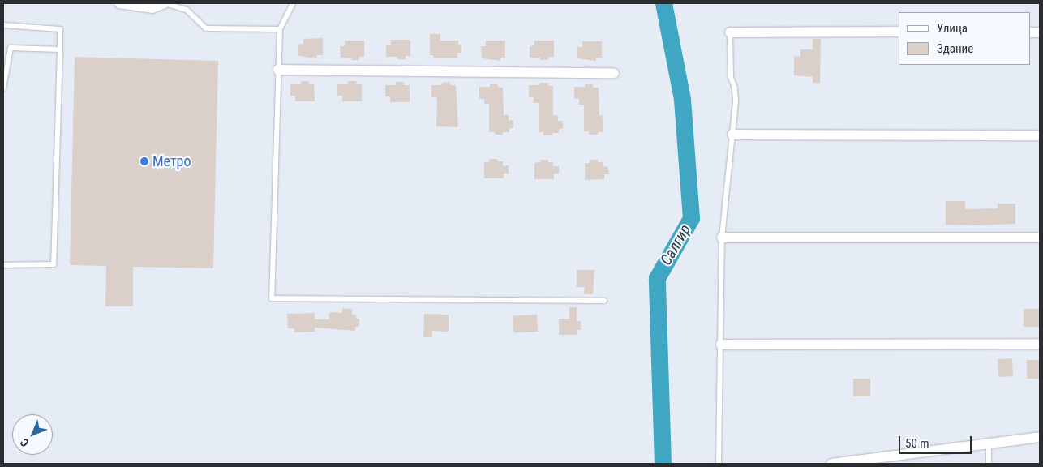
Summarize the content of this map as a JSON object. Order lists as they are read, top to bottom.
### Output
{
  "water": ["Салгир"],
  "places": ["Метро"],
  "legend": ["Улица", "Здание"],
  "scale_bar": "50 m",
  "north": "bottom left"
}
